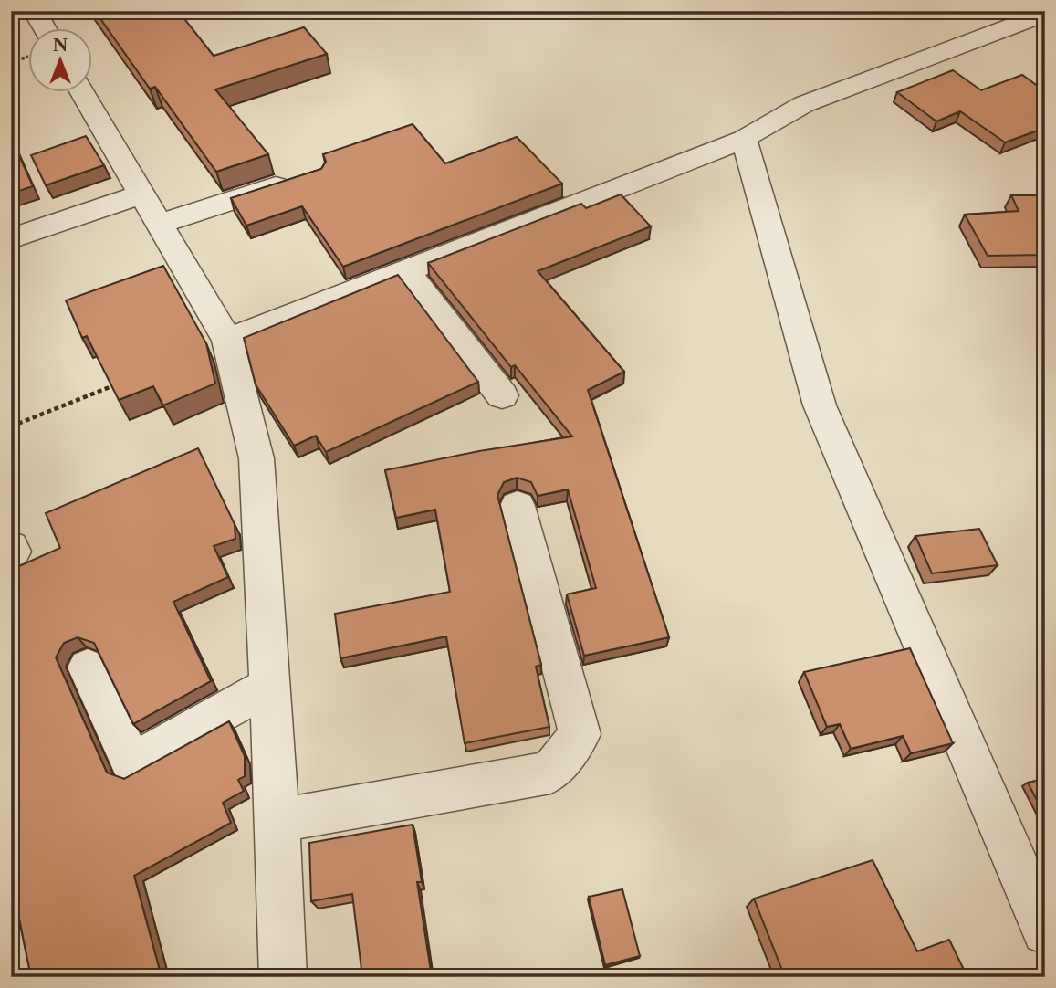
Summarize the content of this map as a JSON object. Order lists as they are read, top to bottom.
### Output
{
  "north": "top"
}
